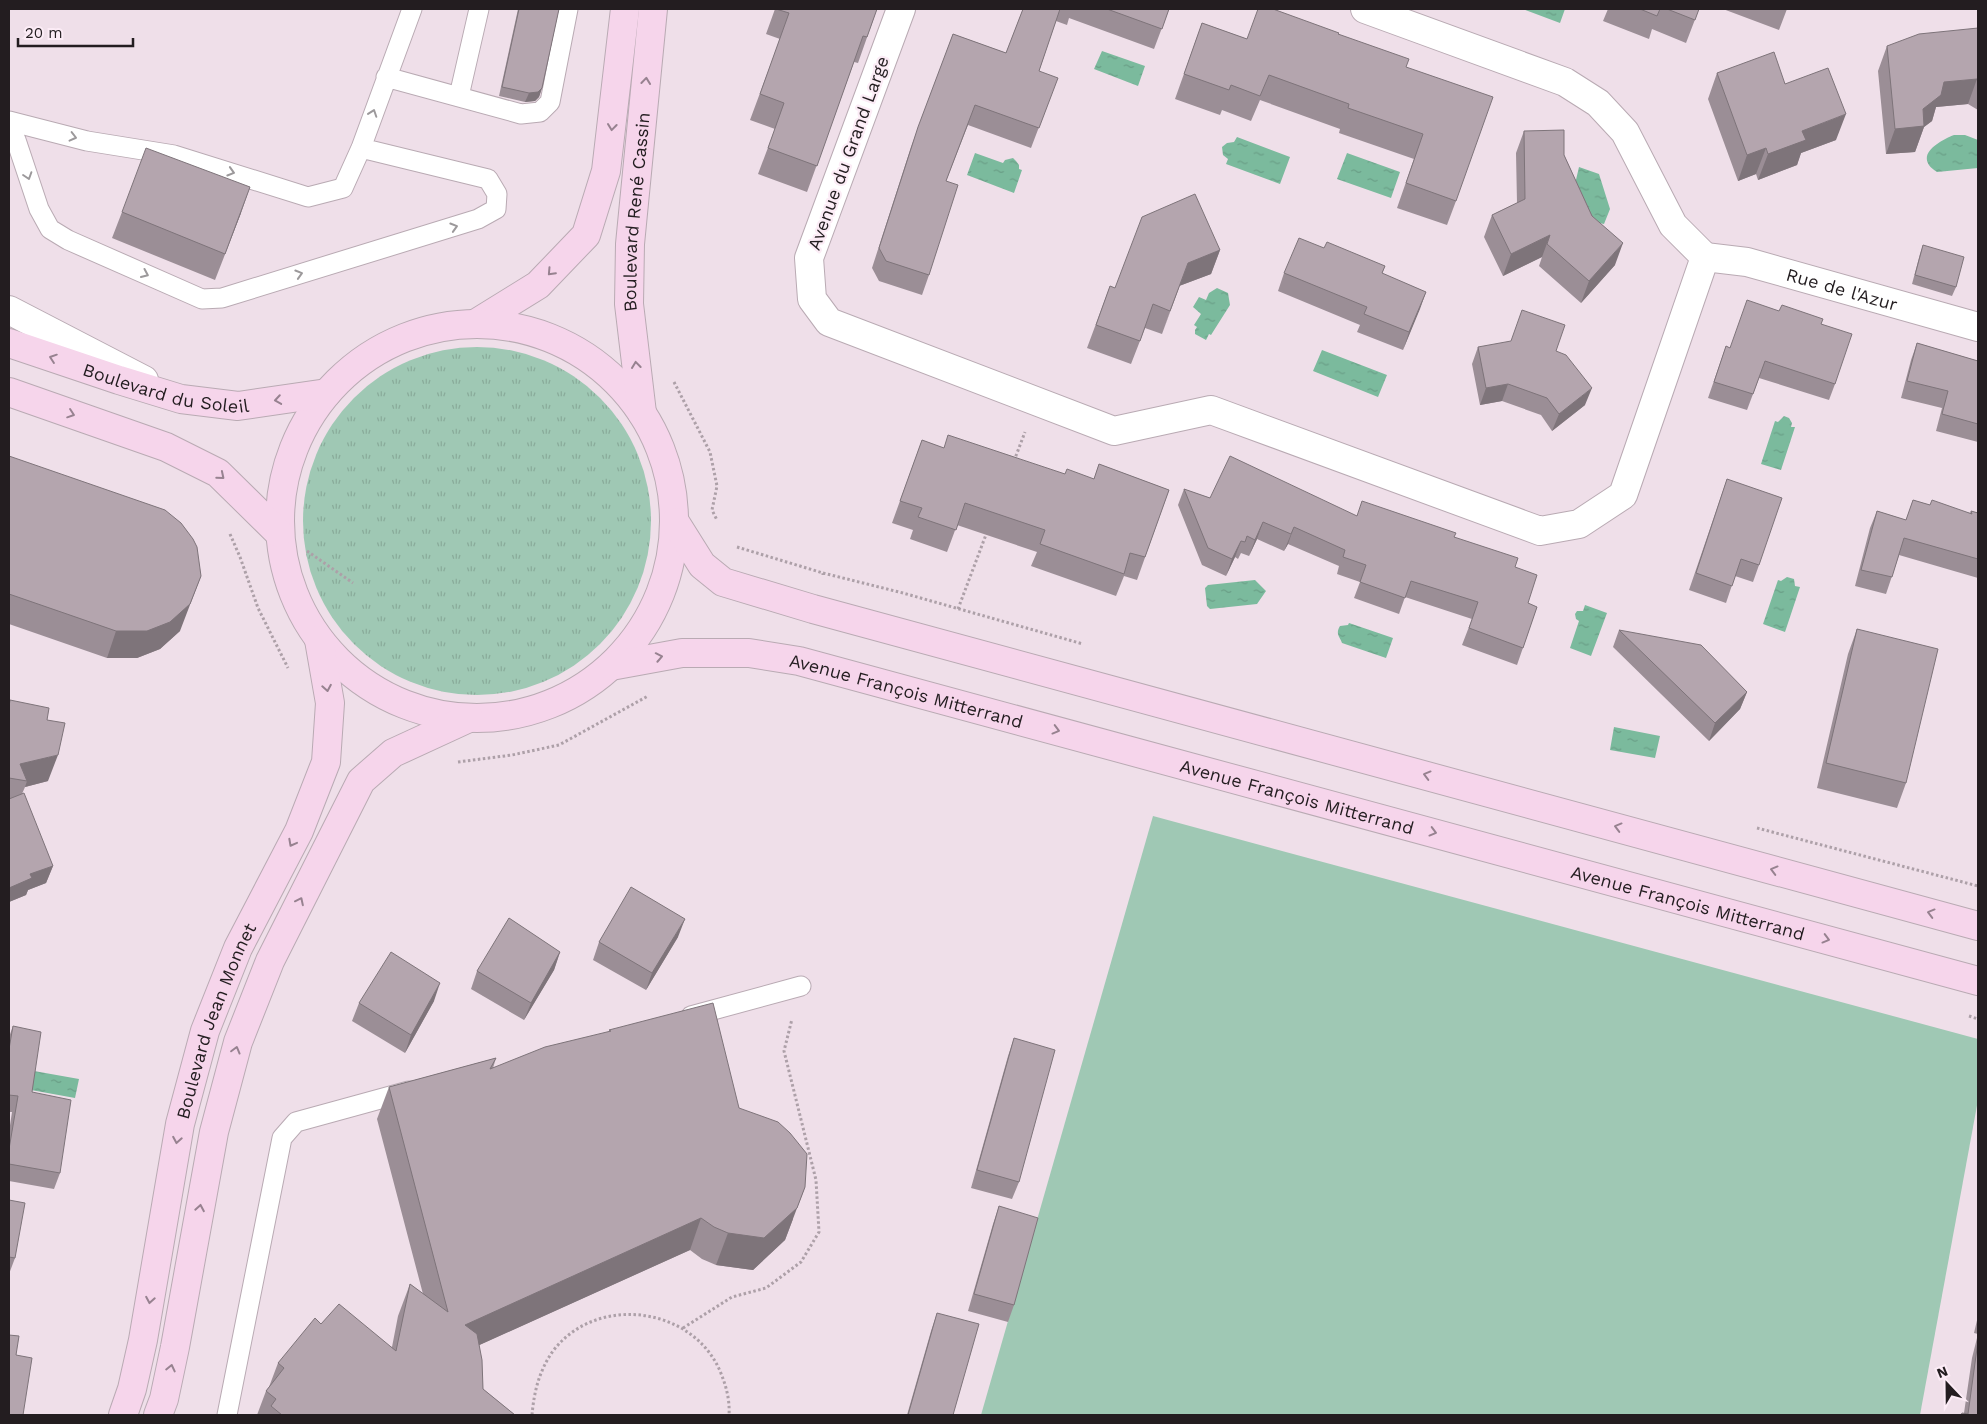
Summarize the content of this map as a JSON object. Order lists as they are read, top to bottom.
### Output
{
  "streets": {
    "main road": [
      "Boulevard René Cassin",
      "Boulevard du Soleil",
      "Avenue François Mitterrand",
      "Boulevard Jean Monnet"
    ],
    "street": ["Avenue du Grand Large", "Rue de l'Azur"]
  },
  "scale_bar": "20 m",
  "north": "top"
}
